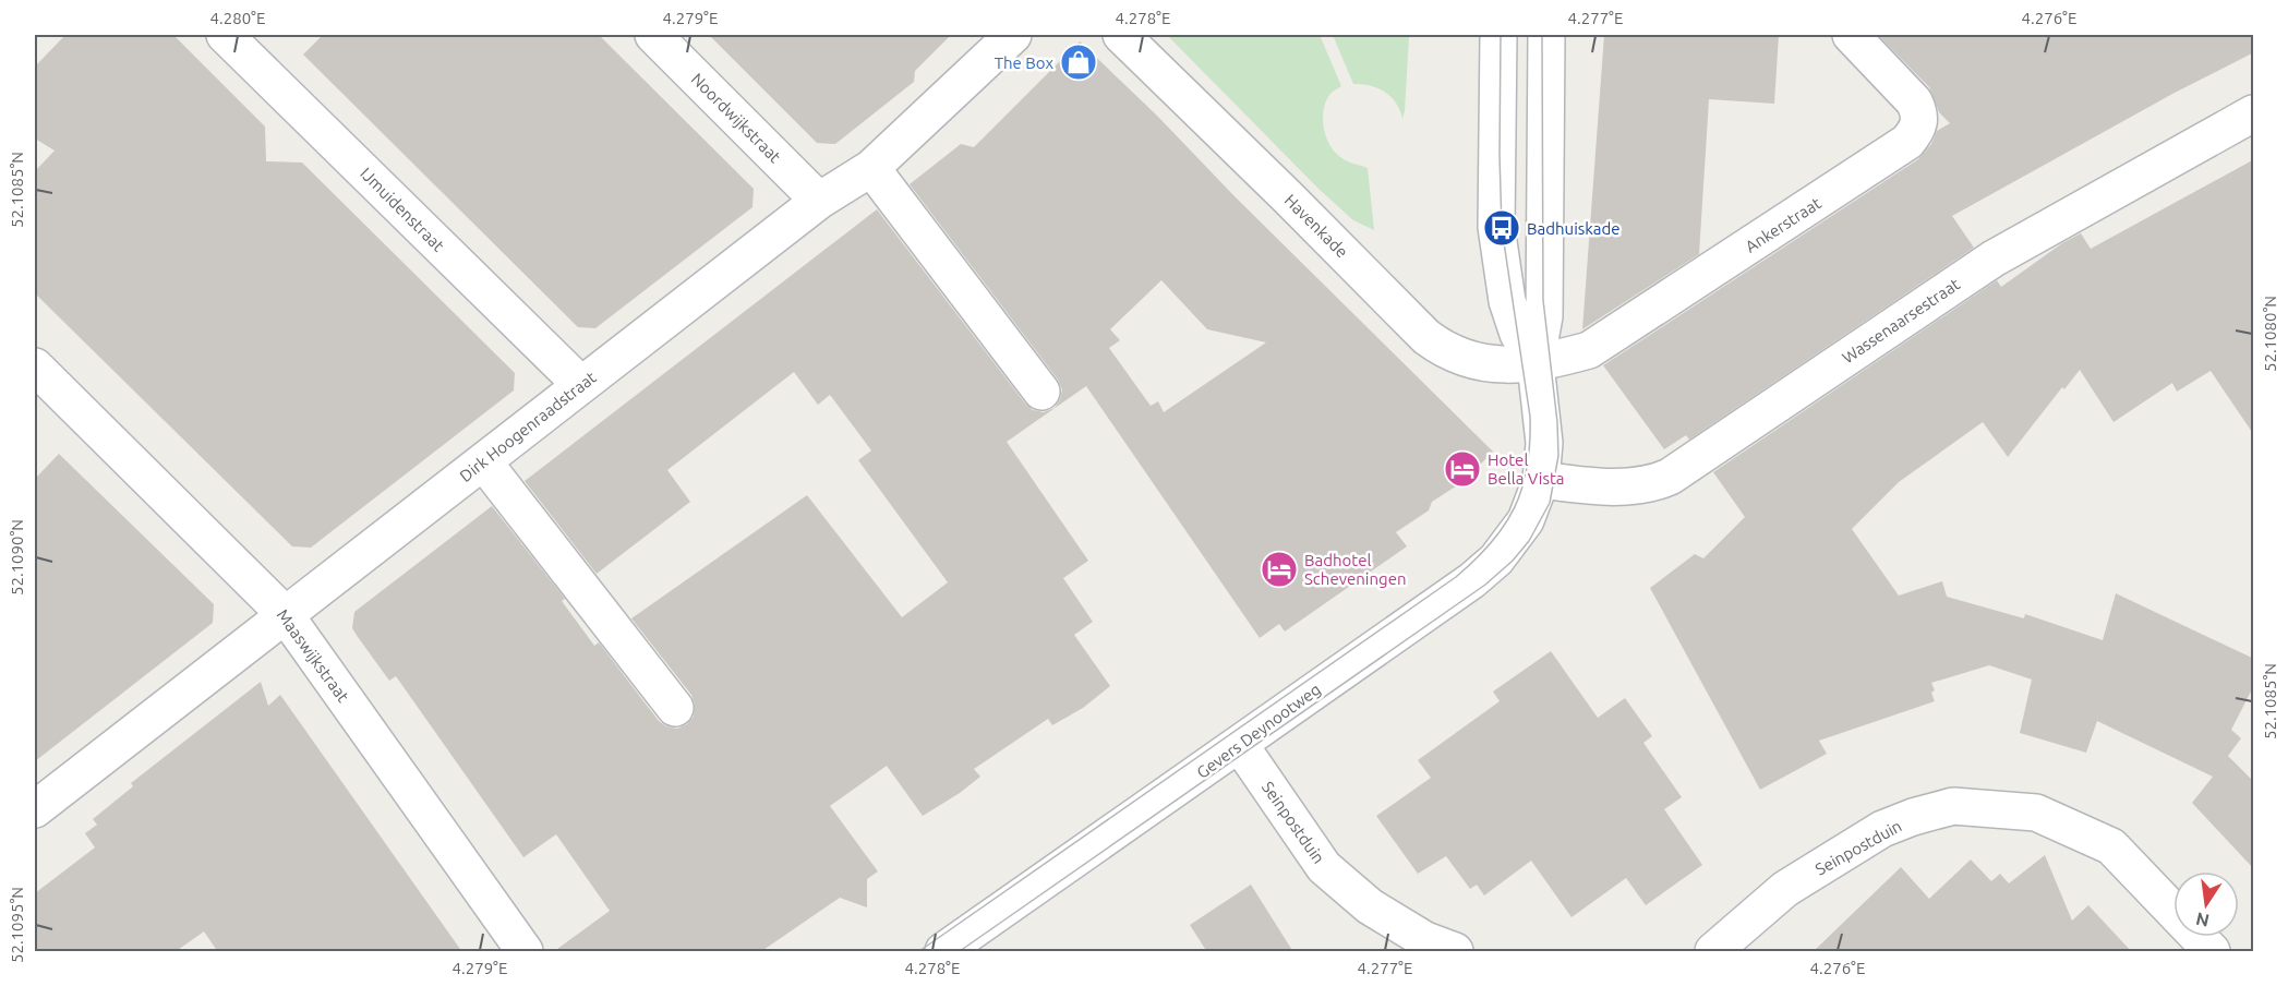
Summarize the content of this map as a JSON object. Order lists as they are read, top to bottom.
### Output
{
  "streets": {
    "street": [
      "Noordwijkstraat",
      "IJmuidenstraat",
      "Ankerstraat",
      "Havenkade",
      "Wassenaarsestraat",
      "Dirk Hoogenraadstraat",
      "Maaswijkstraat",
      "Gevers Deynootweg",
      "Seinpostduin"
    ]
  },
  "crossings": [
    ["Noordwijkstraat", "Dirk Hoogenraadstraat"],
    ["IJmuidenstraat", "Dirk Hoogenraadstraat"],
    ["Ankerstraat", "Havenkade"],
    ["Wassenaarsestraat", "Gevers Deynootweg"],
    ["Dirk Hoogenraadstraat", "Maaswijkstraat"],
    ["Gevers Deynootweg", "Seinpostduin"]
  ],
  "places": {
    "shop": ["The Box"],
    "bus stop": ["Badhuiskade"],
    "hotel": ["Hotel Bella Vista", "Badhotel Scheveningen"]
  },
  "north": "bottom",
  "coordinates": [
    "4.280°E",
    "4.279°E",
    "4.278°E",
    "4.277°E",
    "4.276°E",
    "52.1085°N",
    "52.1080°N",
    "52.1090°N",
    "52.1095°N"
  ]
}
